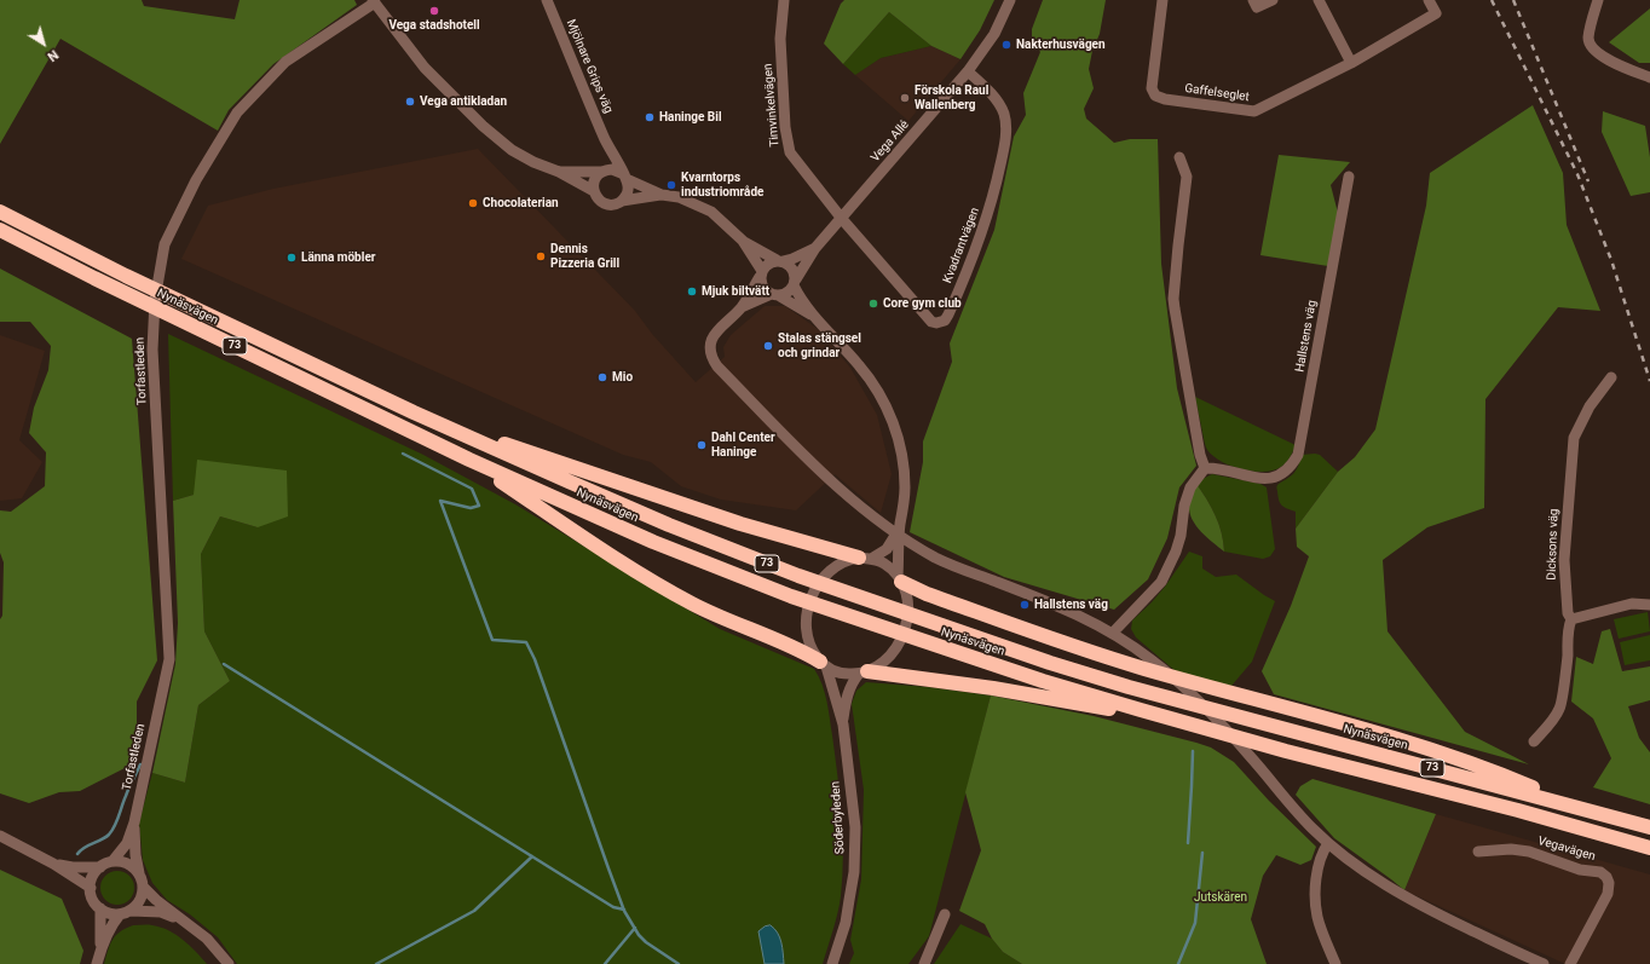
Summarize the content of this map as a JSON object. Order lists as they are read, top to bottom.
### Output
{
  "streets": {
    "highway": ["Nynäsvägen", "73"],
    "street": [
      "Mjölnare Grips väg",
      "Gaffelseglet",
      "Timvinkelvägen",
      "Vega Allé",
      "Kvadrantvägen",
      "Hallstens väg",
      "Torfastleden",
      "Dicksons väg",
      "Söderbyleden",
      "Vegavägen"
    ]
  },
  "crossings": [
    ["Timvinkelvägen", "Vega Allé"],
    ["Timvinkelvägen", "Kvadrantvägen"],
    ["Vega Allé", "Kvadrantvägen"]
  ],
  "parks": ["Jutskären"],
  "places": [
    "Vega stadshotell",
    "Nakterhusvägen",
    "Förskola Raul Wallenberg",
    "Vega antikladan",
    "Haninge Bil",
    "Kvarntorps industriområde",
    "Chocolaterian",
    "Dennis Pizzeria Grill",
    "Länna möbler",
    "Mjuk biltvätt",
    "Core gym club",
    "Stalas stängsel och grindar",
    "Mio",
    "Dahl Center Haninge",
    "Hallstens väg"
  ],
  "north": "bottom right"
}
